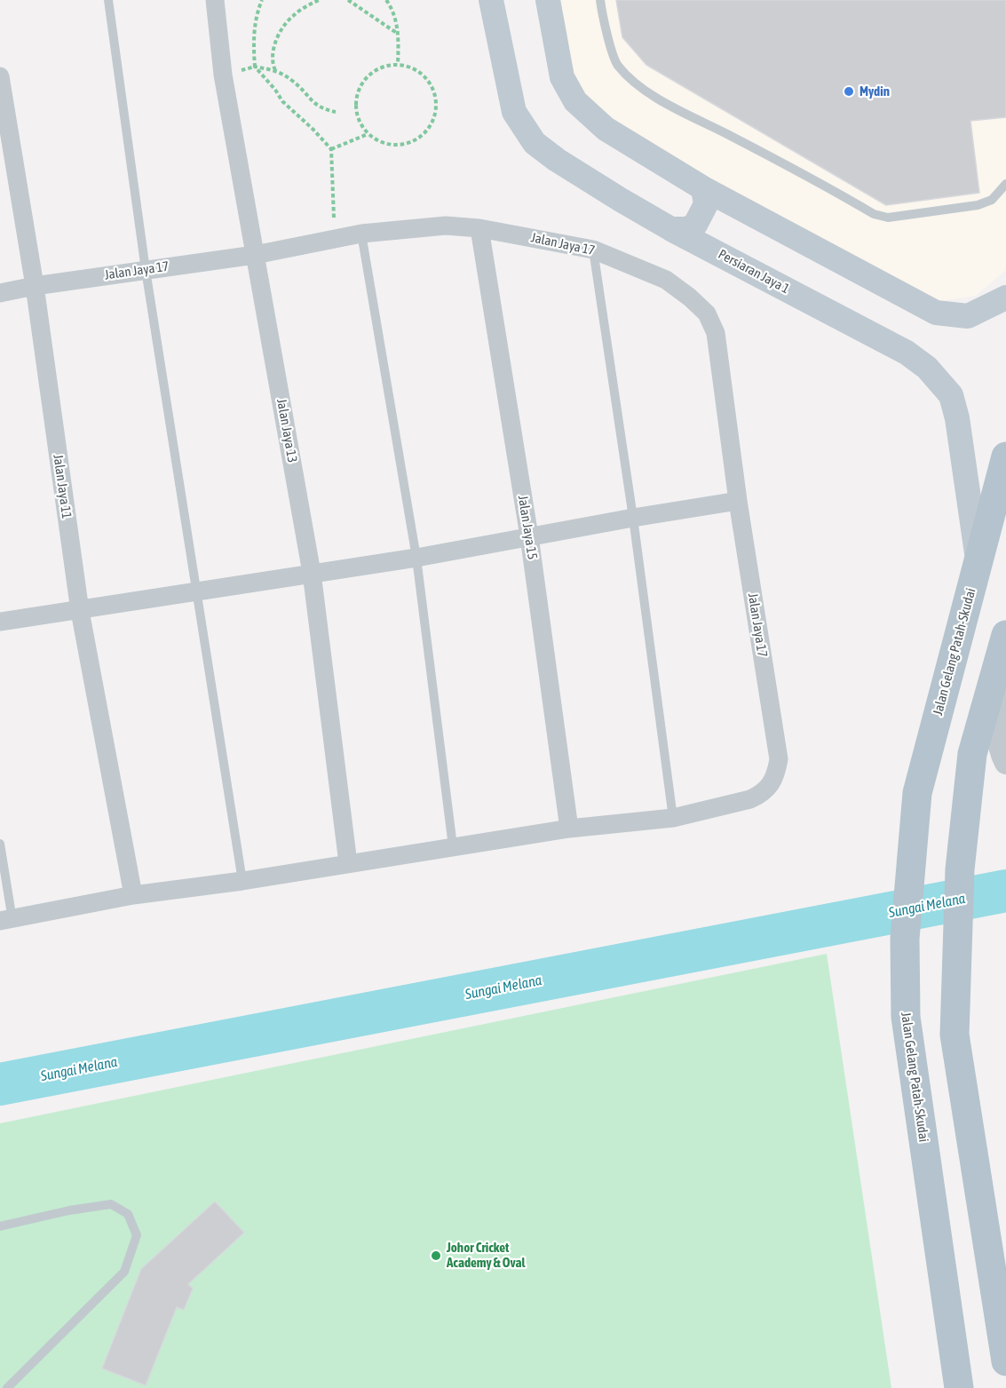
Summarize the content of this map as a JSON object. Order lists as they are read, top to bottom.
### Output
{
  "streets": {
    "main road": ["Persiaran Jaya 1", "Jalan Gelang Patah-Skudai"],
    "street": [
      "Jalan Jaya 17",
      "Jalan Jaya 13",
      "Jalan Jaya 11",
      "Jalan Jaya 15"
    ]
  },
  "crossings": [
    ["Jalan Jaya 17", "Jalan Jaya 13"],
    ["Jalan Jaya 17", "Jalan Jaya 11"],
    ["Jalan Jaya 17", "Jalan Jaya 15"],
    ["Persiaran Jaya 1", "Jalan Gelang Patah-Skudai"]
  ],
  "water": ["Sungai Melana"],
  "places": ["Mydin", "Johor Cricket Academy & Oval"]
}
